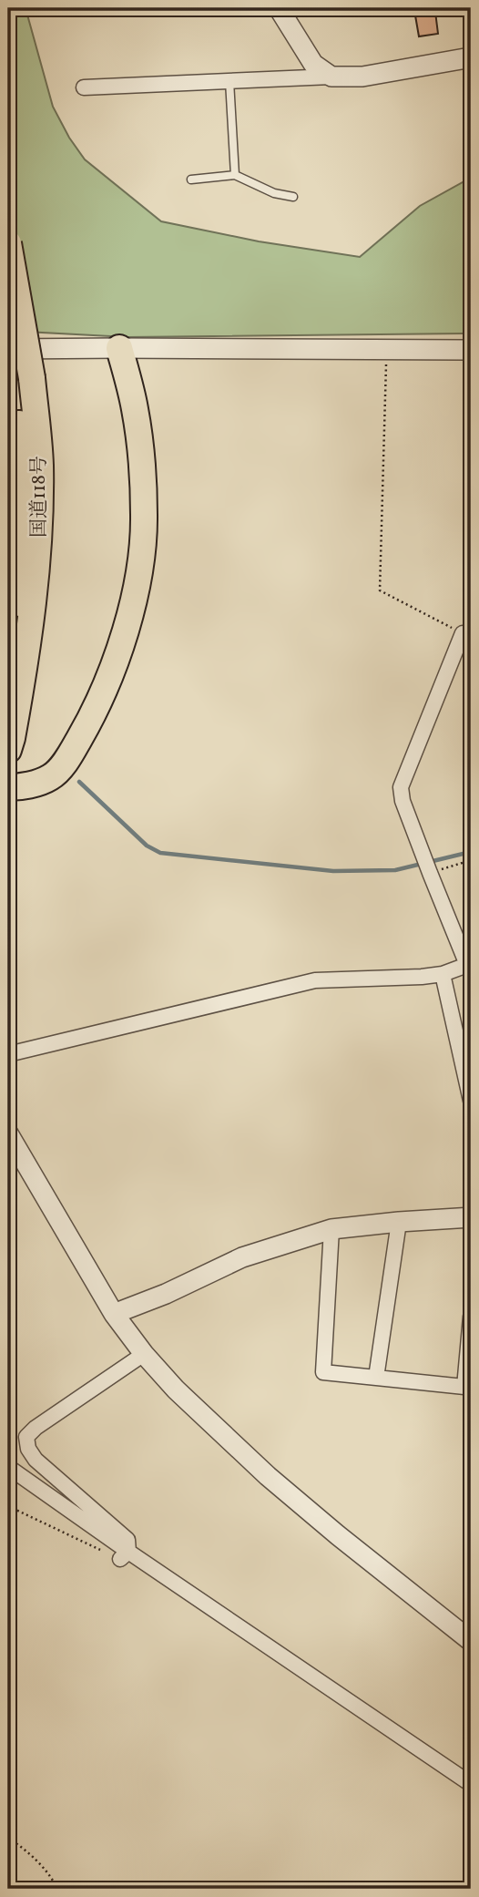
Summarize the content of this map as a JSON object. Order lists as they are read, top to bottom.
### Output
{
  "streets": {
    "highway": ["国道118号"]
  }
}
